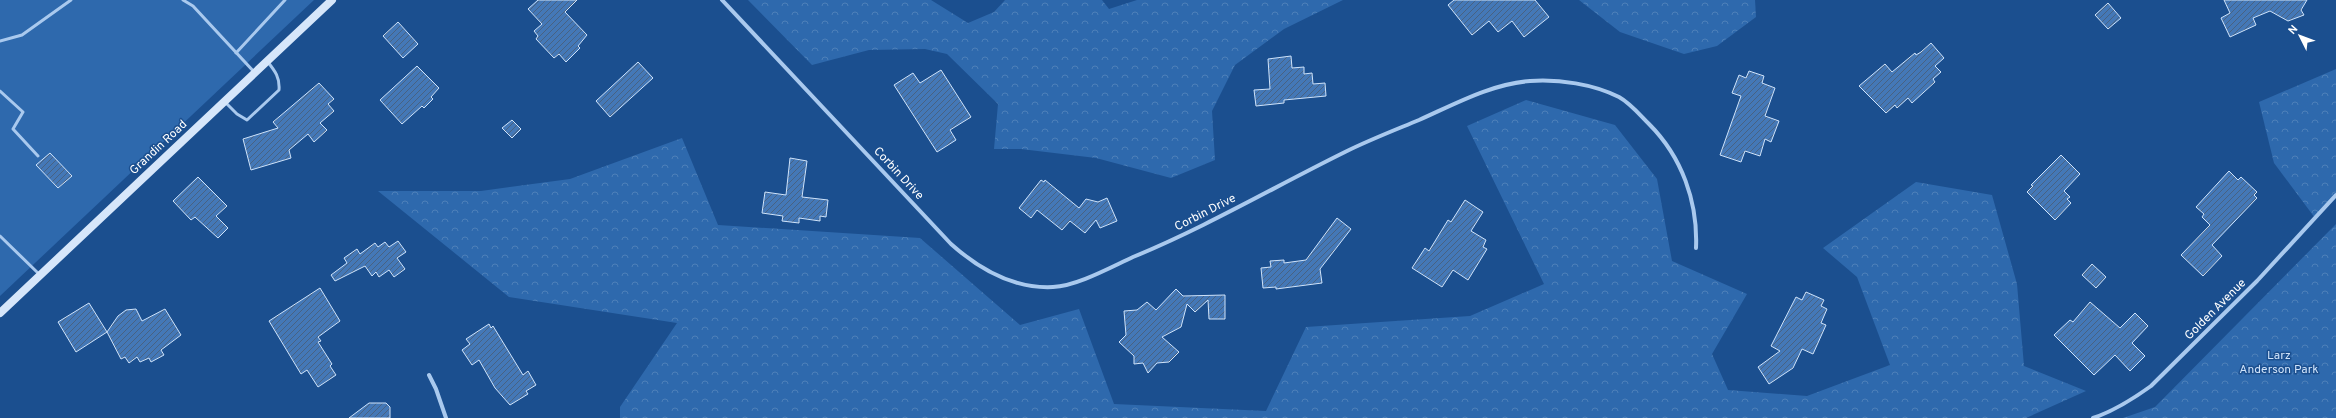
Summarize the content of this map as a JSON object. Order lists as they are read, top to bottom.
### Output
{
  "streets": {
    "street": ["Grandin Road", "Corbin Drive", "Golden Avenue"]
  },
  "parks": ["Larz Anderson Park"],
  "north": "top left"
}
